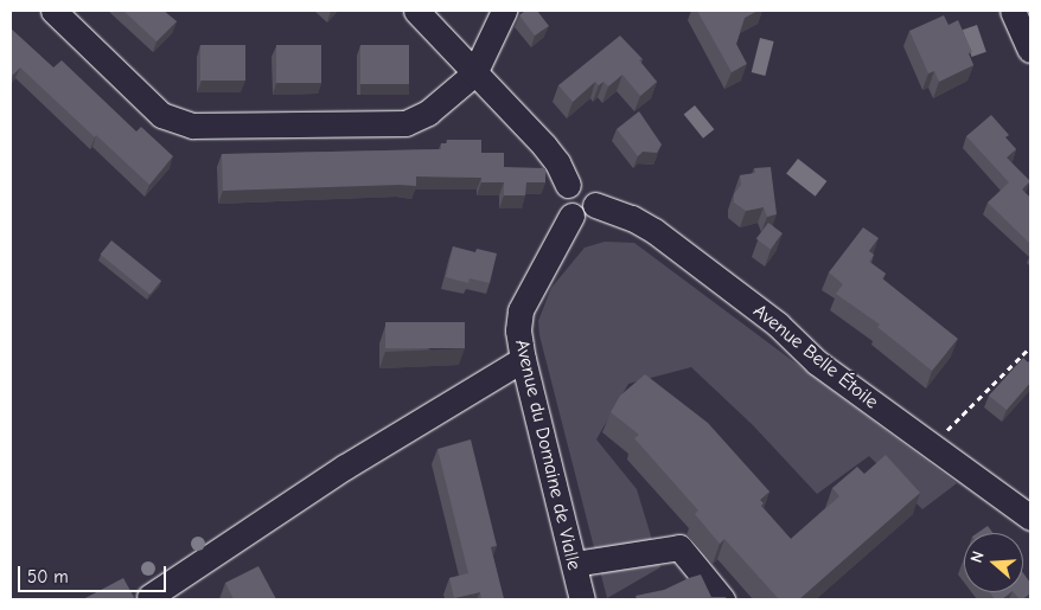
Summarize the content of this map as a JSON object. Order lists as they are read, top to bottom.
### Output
{
  "streets": {
    "street": ["Avenue Belle Étoile", "Avenue du Domaine de Vialle"]
  },
  "crossings": [
    ["Avenue Belle Étoile", "Avenue du Domaine de Vialle"]
  ],
  "scale_bar": "50 m",
  "north": "left"
}
